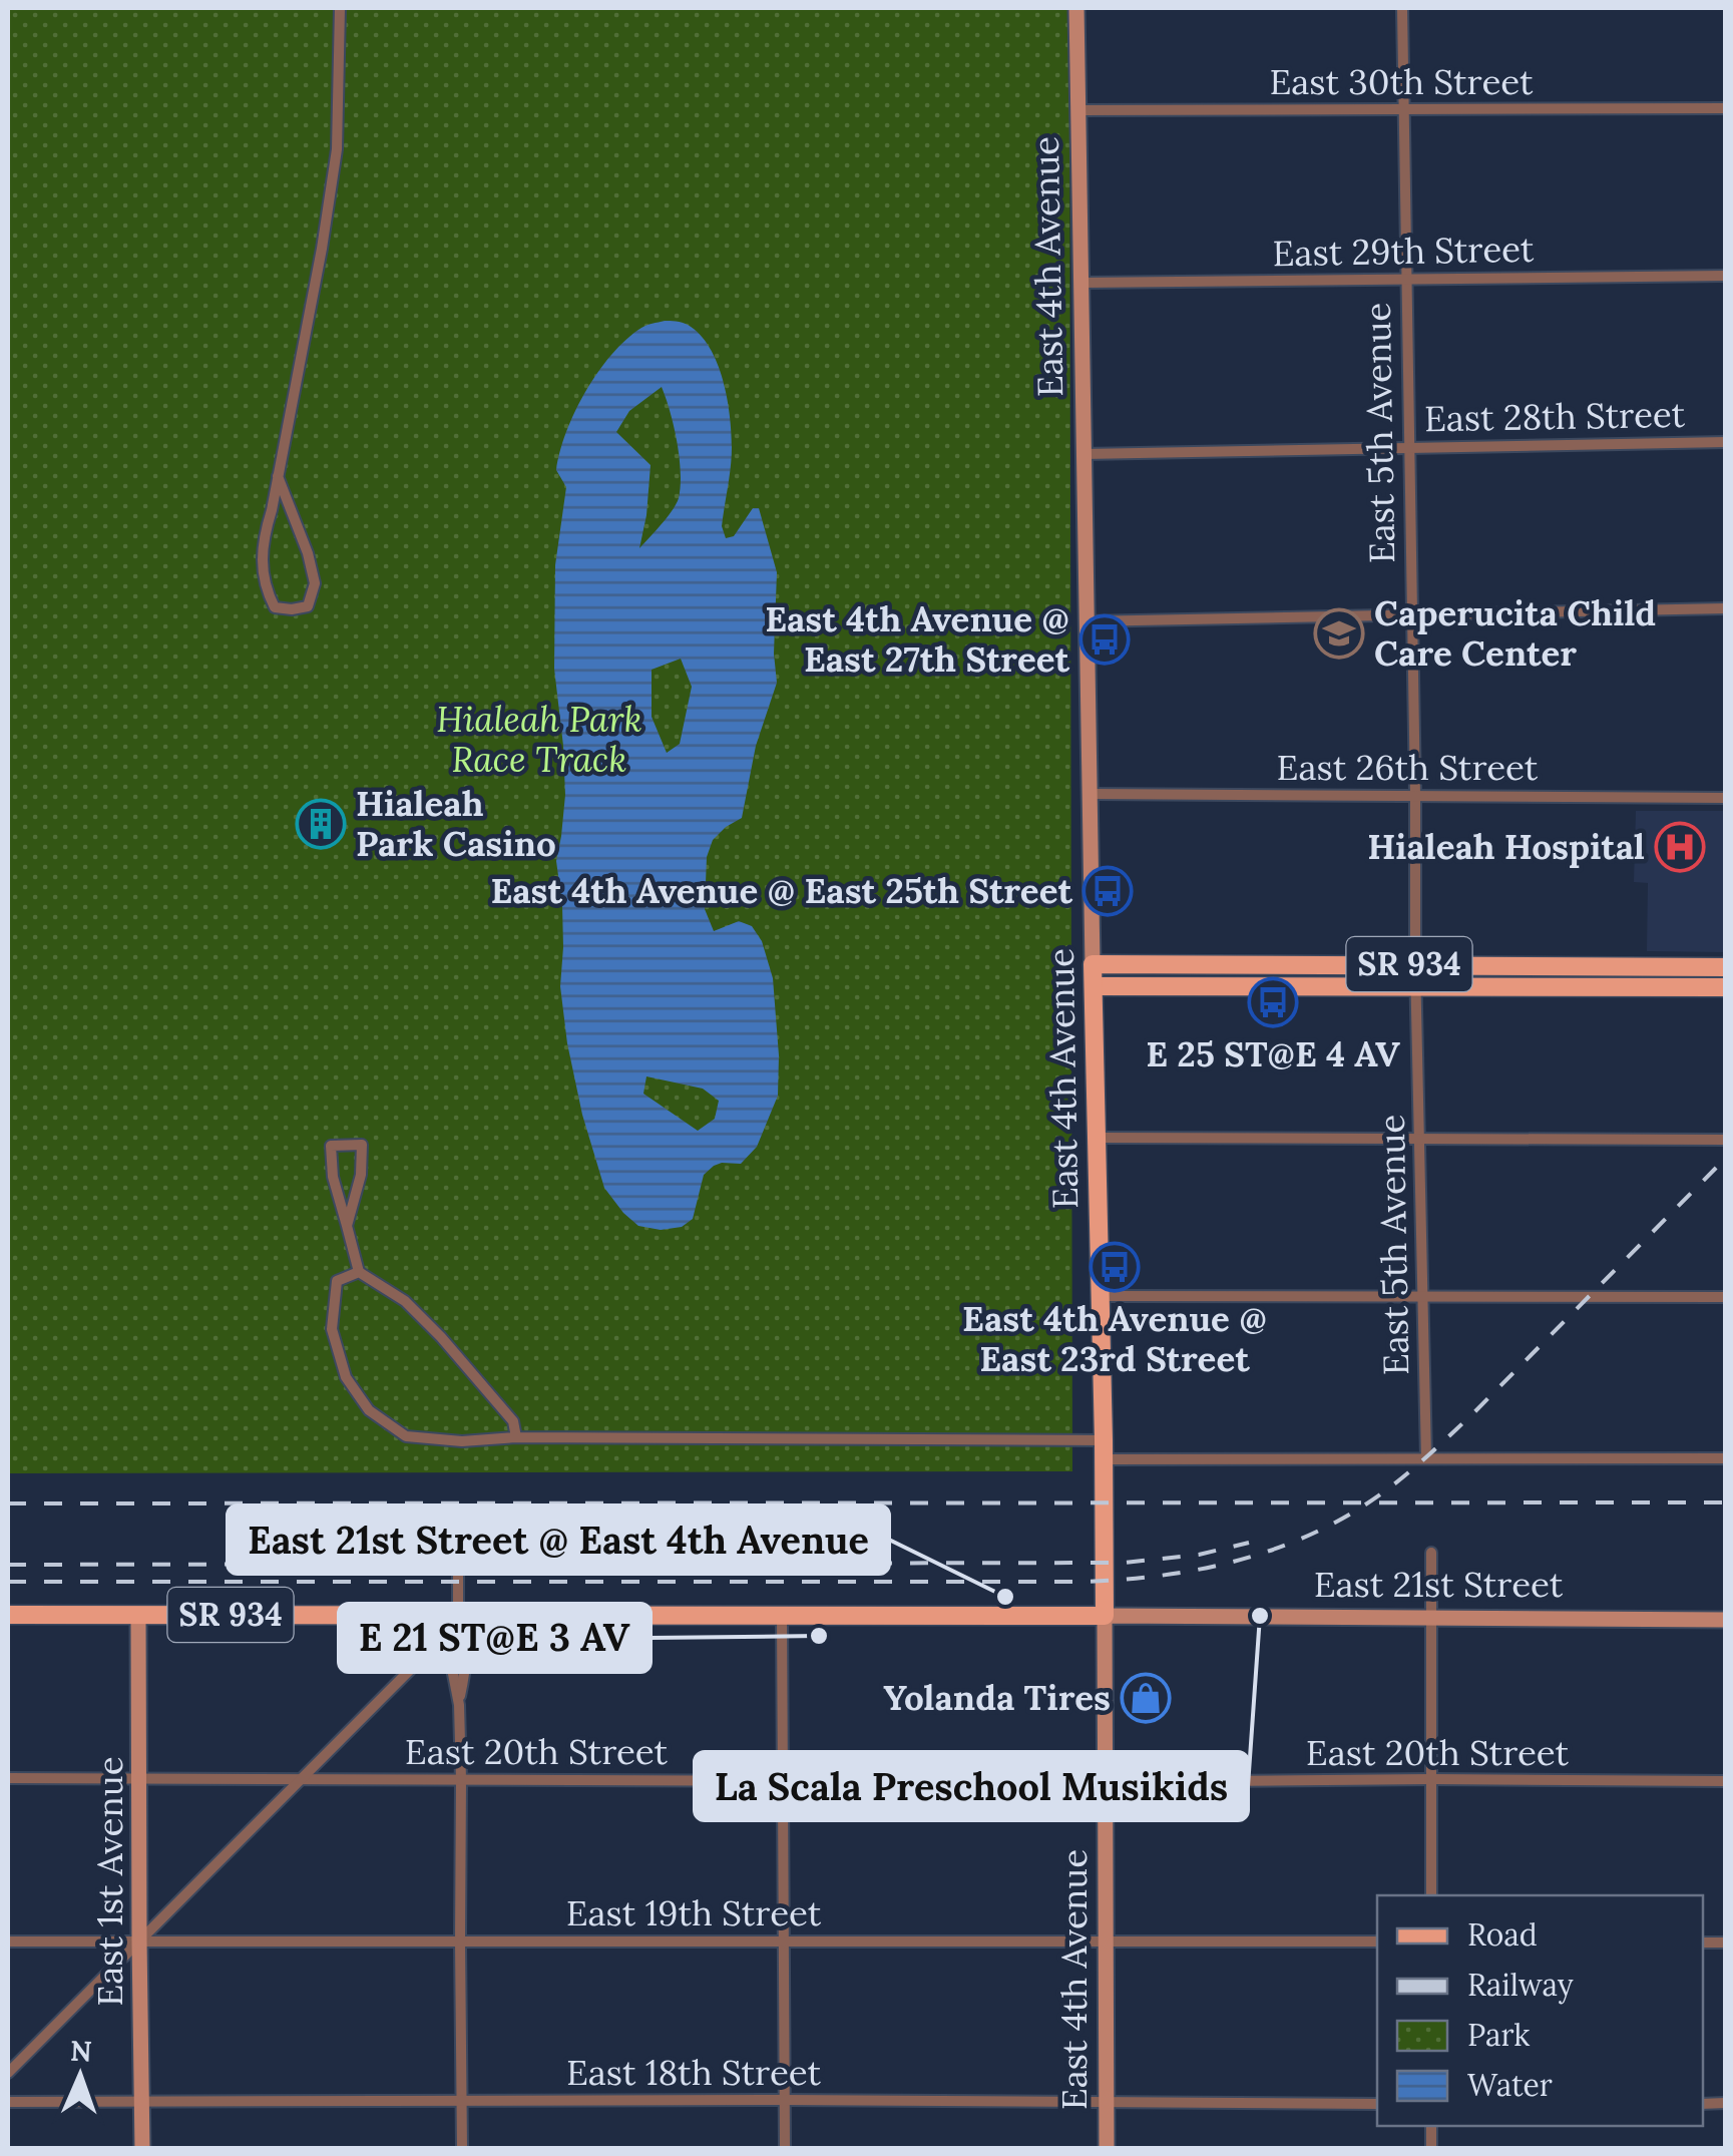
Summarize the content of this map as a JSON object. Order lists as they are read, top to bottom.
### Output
{
  "streets": {
    "main road": [
      "East 4th Avenue",
      "SR 934",
      "East 21st Street",
      "East 1st Avenue"
    ],
    "street": [
      "East 30th Street",
      "East 29th Street",
      "East 28th Street",
      "East 5th Avenue",
      "East 26th Street",
      "East 20th Street",
      "East 19th Street",
      "East 18th Street"
    ]
  },
  "crossings": [
    ["East 30th Street", "East 4th Avenue"],
    ["East 30th Street", "East 5th Avenue"],
    ["East 29th Street", "East 4th Avenue"],
    ["East 29th Street", "East 5th Avenue"],
    ["East 4th Avenue", "East 28th Street"],
    ["East 4th Avenue", "East 26th Street"],
    ["East 4th Avenue", "SR 934"],
    ["East 4th Avenue", "East 21st Street"],
    ["East 4th Avenue", "East 20th Street"],
    ["East 4th Avenue", "East 19th Street"],
    ["East 4th Avenue", "East 18th Street"],
    ["East 28th Street", "East 5th Avenue"],
    ["East 5th Avenue", "East 26th Street"],
    ["East 5th Avenue", "SR 934"],
    ["East 21st Street", "East 1st Avenue"],
    ["East 20th Street", "East 1st Avenue"],
    ["East 1st Avenue", "East 19th Street"],
    ["East 1st Avenue", "East 18th Street"]
  ],
  "parks": ["Hialeah Park Race Track"],
  "places": {
    "school or university": ["Caperucita Child Care Center"],
    "bus stop": [
      "East 4th Avenue @ East 27th Street",
      "East 4th Avenue @ East 25th Street",
      "E 25 ST@E 4 AV",
      "East 4th Avenue @ East 23rd Street"
    ],
    "building": ["Hialeah Park Casino"],
    "hospital": ["Hialeah Hospital"],
    "other": ["East 21st Street @ East 4th Avenue", "La Scala Preschool Musikids", "E 21 ST@E 3 AV"],
    "shop": ["Yolanda Tires"]
  },
  "legend": [
    "Road",
    "Railway",
    "Park",
    "Water"
  ],
  "north": "top"
}
